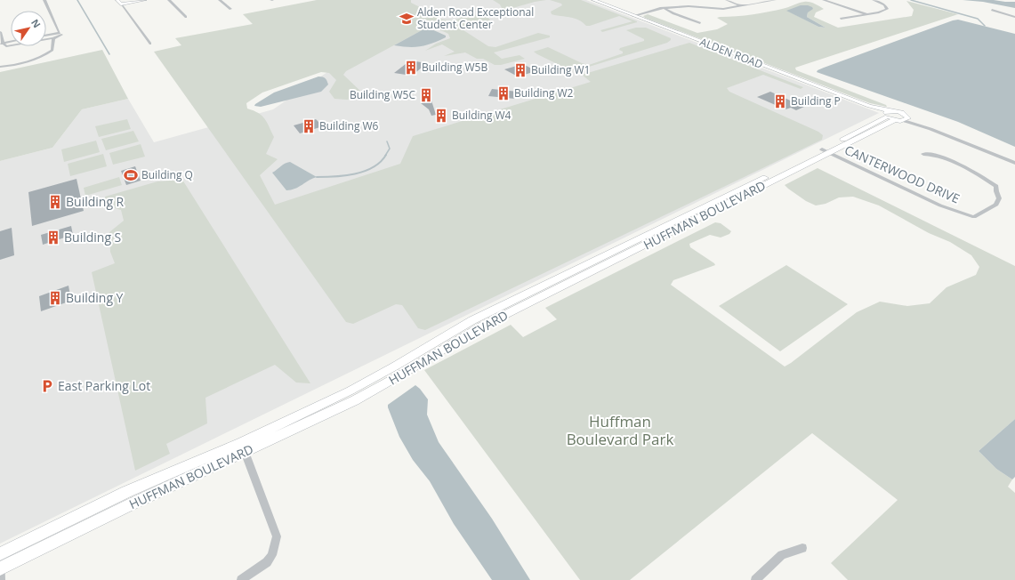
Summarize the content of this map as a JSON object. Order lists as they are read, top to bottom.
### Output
{
  "streets": {
    "street": ["ALDEN ROAD", "CANTERWOOD DRIVE", "HUFFMAN BOULEVARD"]
  },
  "crossings": [
    ["ALDEN ROAD", "HUFFMAN BOULEVARD"],
    ["CANTERWOOD DRIVE", "HUFFMAN BOULEVARD"]
  ],
  "parks": ["Huffman Boulevard Park"],
  "places": {
    "school or university": ["Alden Road Exceptional Student Center"],
    "building": [
      "Building W5B",
      "Building W1",
      "Building W2",
      "Building W5C",
      "Building P",
      "Building W4",
      "Building W6",
      "Building R",
      "Building S",
      "Building Y"
    ],
    "sports": ["Building Q"],
    "parking": ["East Parking Lot"]
  },
  "north": "top right"
}
